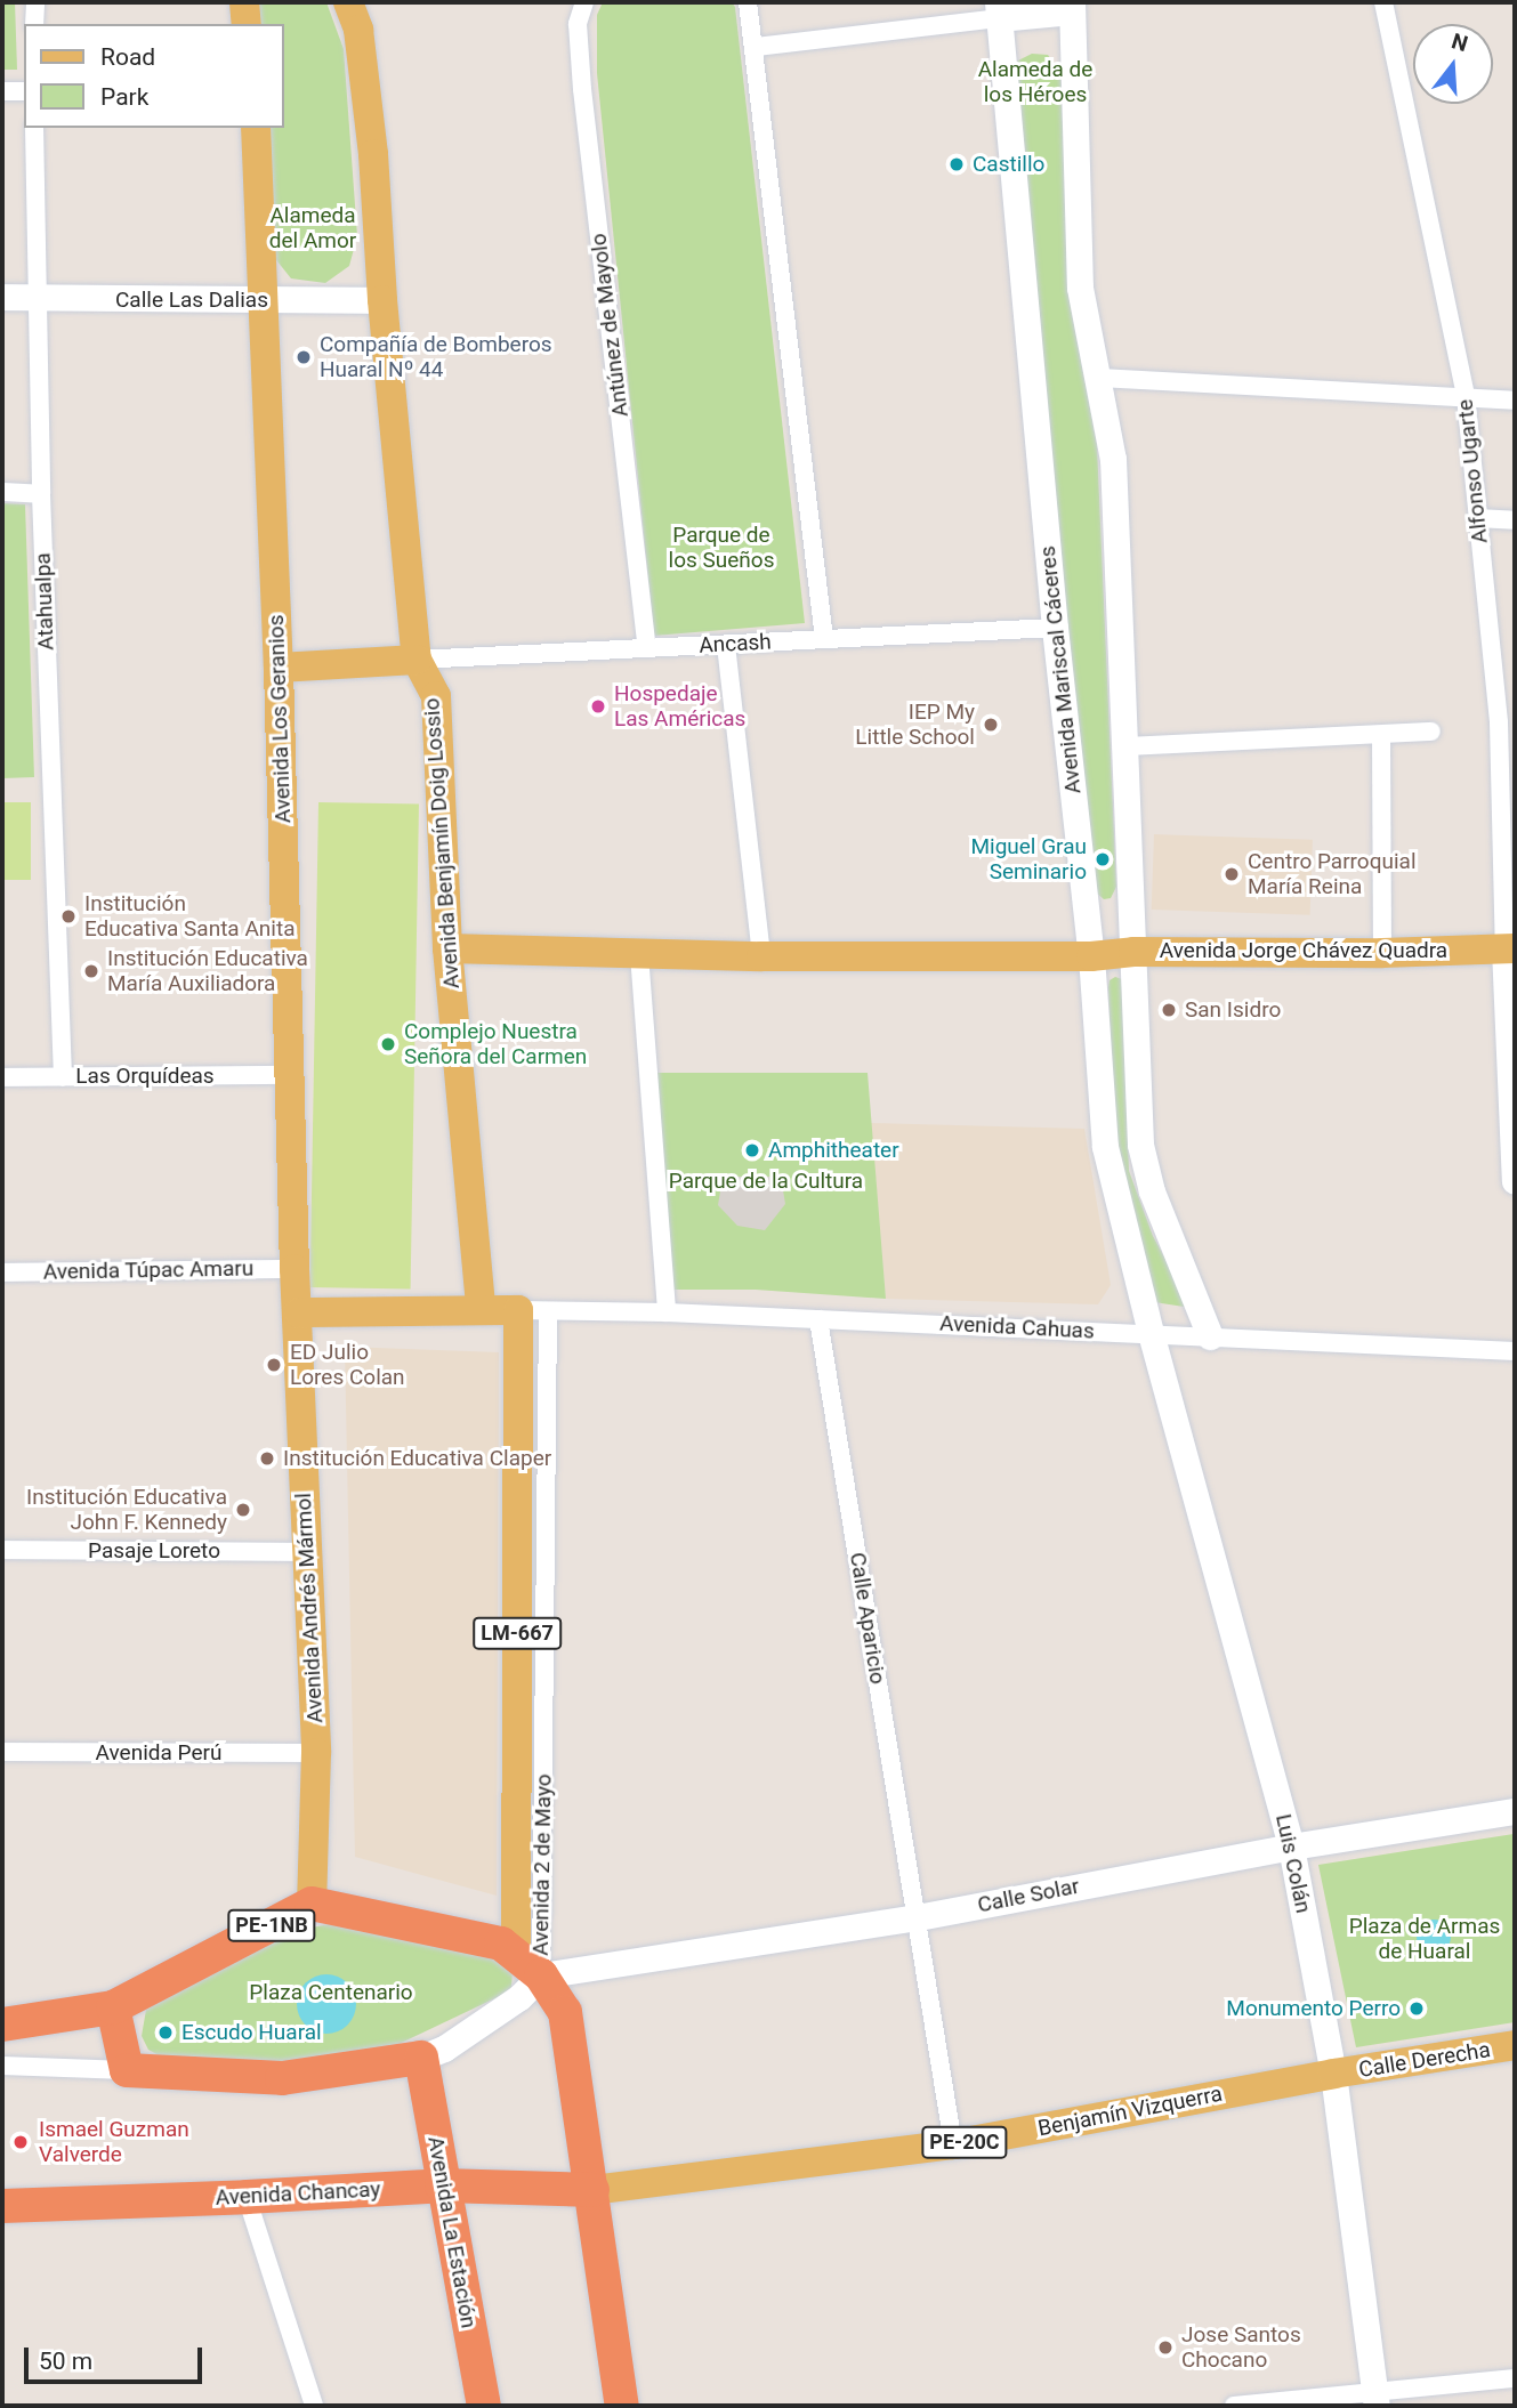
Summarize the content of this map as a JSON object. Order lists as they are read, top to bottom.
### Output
{
  "streets": {
    "highway": [
      "Avenida 2 de Mayo",
      "PE-1NB",
      "Avenida Chancay",
      "Avenida La Estación"
    ],
    "main road": [
      "Avenida Los Geranios",
      "Avenida Benjamín Doig Lossio",
      "Avenida Jorge Chávez Quadra",
      "Avenida Andrés Mármol",
      "LM-667",
      "Calle Derecha",
      "Benjamín Vizquerra",
      "PE-20C"
    ],
    "street": [
      "Calle Las Dalias",
      "Antúnez de Mayolo",
      "Alfonso Ugarte",
      "Atahualpa",
      "Ancash",
      "Avenida Mariscal Cáceres",
      "Las Orquídeas",
      "Avenida Túpac Amaru",
      "Avenida Cahuas",
      "Pasaje Loreto",
      "Calle Aparicio",
      "Avenida Perú",
      "Luis Colán",
      "Calle Solar"
    ]
  },
  "crossings": [
    ["Calle Las Dalias", "Atahualpa"],
    ["Calle Las Dalias", "Avenida Los Geranios"],
    ["Calle Las Dalias", "Avenida Benjamín Doig Lossio"],
    ["Antúnez de Mayolo", "Ancash"],
    ["Alfonso Ugarte", "Avenida Jorge Chávez Quadra"],
    ["Atahualpa", "Las Orquídeas"],
    ["Ancash", "Avenida Mariscal Cáceres"],
    ["Ancash", "Avenida Benjamín Doig Lossio"],
    ["Avenida Mariscal Cáceres", "Avenida Jorge Chávez Quadra"],
    ["Avenida Mariscal Cáceres", "Avenida Cahuas"],
    ["Avenida Mariscal Cáceres", "Luis Colán"],
    ["Avenida Los Geranios", "Las Orquídeas"],
    ["Avenida Los Geranios", "Avenida Túpac Amaru"],
    ["Avenida Los Geranios", "Avenida Andrés Mármol"],
    ["Avenida Benjamín Doig Lossio", "Avenida Jorge Chávez Quadra"],
    ["Avenida Cahuas", "Calle Aparicio"],
    ["Avenida Cahuas", "Luis Colán"],
    ["Avenida Cahuas", "Avenida 2 de Mayo"],
    ["Pasaje Loreto", "Avenida Andrés Mármol"],
    ["Avenida Andrés Mármol", "Avenida Perú"],
    ["Avenida Andrés Mármol", "PE-1NB"],
    ["Calle Aparicio", "Calle Solar"],
    ["Calle Aparicio", "Benjamín Vizquerra"],
    ["Luis Colán", "Calle Solar"],
    ["Luis Colán", "Calle Derecha"],
    ["Luis Colán", "Benjamín Vizquerra"],
    ["Avenida 2 de Mayo", "Calle Solar"],
    ["Avenida 2 de Mayo", "PE-1NB"],
    ["Avenida 2 de Mayo", "Benjamín Vizquerra"],
    ["Avenida 2 de Mayo", "Avenida Chancay"],
    ["Calle Solar", "PE-1NB"],
    ["Calle Derecha", "Benjamín Vizquerra"],
    ["Benjamín Vizquerra", "Avenida Chancay"],
    ["Avenida Chancay", "Avenida La Estación"]
  ],
  "parks": [
    "Alameda de los Héroes",
    "Alameda del Amor",
    "Parque de los Sueños",
    "Parque de la Cultura",
    "Plaza de Armas de Huaral",
    "Plaza Centenario"
  ],
  "places": [
    "Castillo",
    "Compañía de Bomberos Huaral Nº 44",
    "Hospedaje Las Américas",
    "IEP My Little School",
    "Miguel Grau Seminario",
    "Centro Parroquial María Reina",
    "Institución Educativa Santa Anita",
    "Institución Educativa María Auxiliadora",
    "San Isidro",
    "Complejo Nuestra Señora del Carmen",
    "Amphitheater",
    "ED Julio Lores Colan",
    "Institución Educativa Claper",
    "Institución Educativa John F. Kennedy",
    "Monumento Perro",
    "Escudo Huaral",
    "Ismael Guzman Valverde",
    "Jose Santos Chocano"
  ],
  "legend": ["Road", "Park"],
  "scale_bar": "50 m",
  "north": "top"
}
